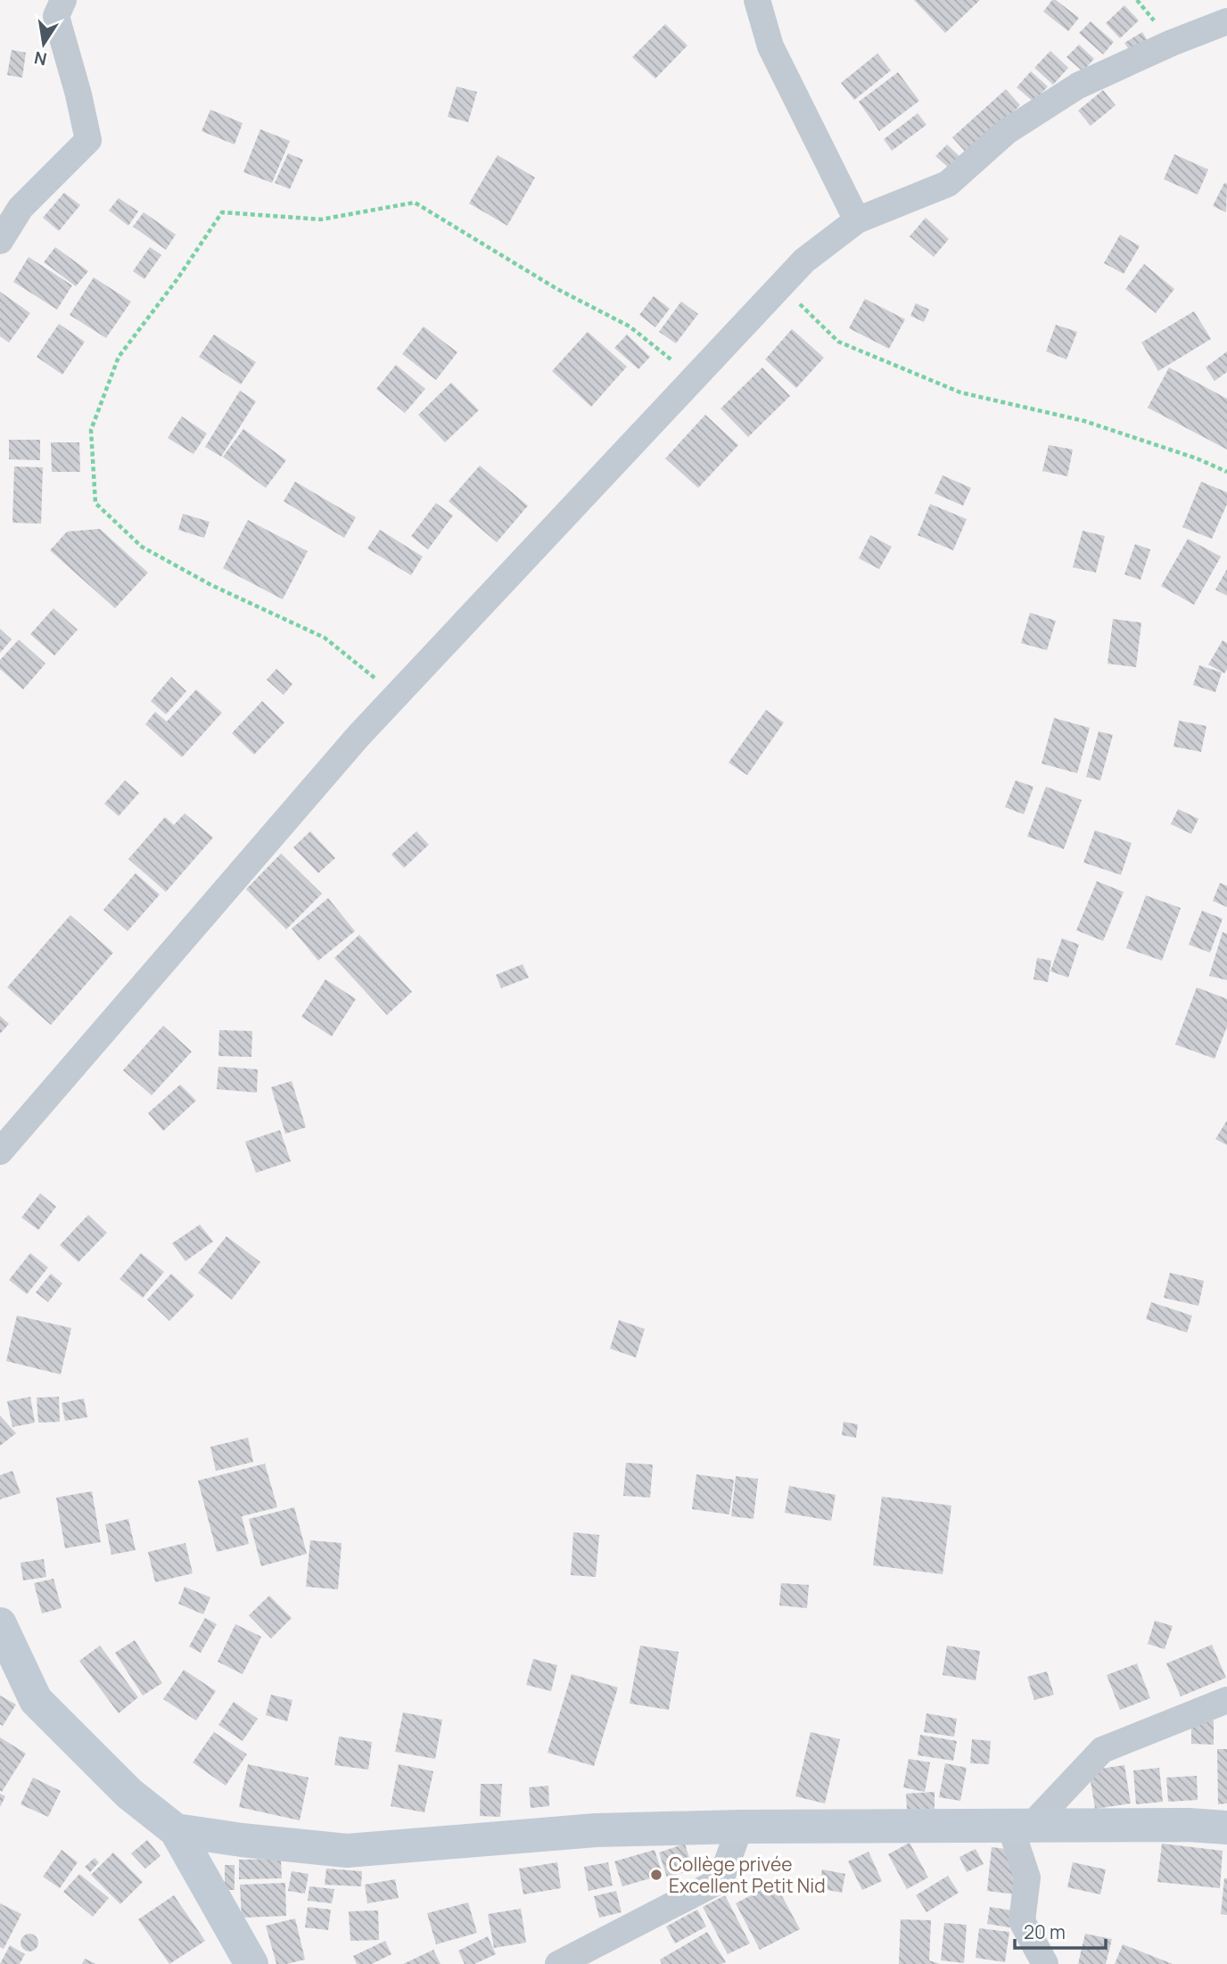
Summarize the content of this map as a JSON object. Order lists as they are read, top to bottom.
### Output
{
  "places": ["Collège privée Excellent Petit Nid"],
  "scale_bar": "20 m",
  "north": "bottom"
}
